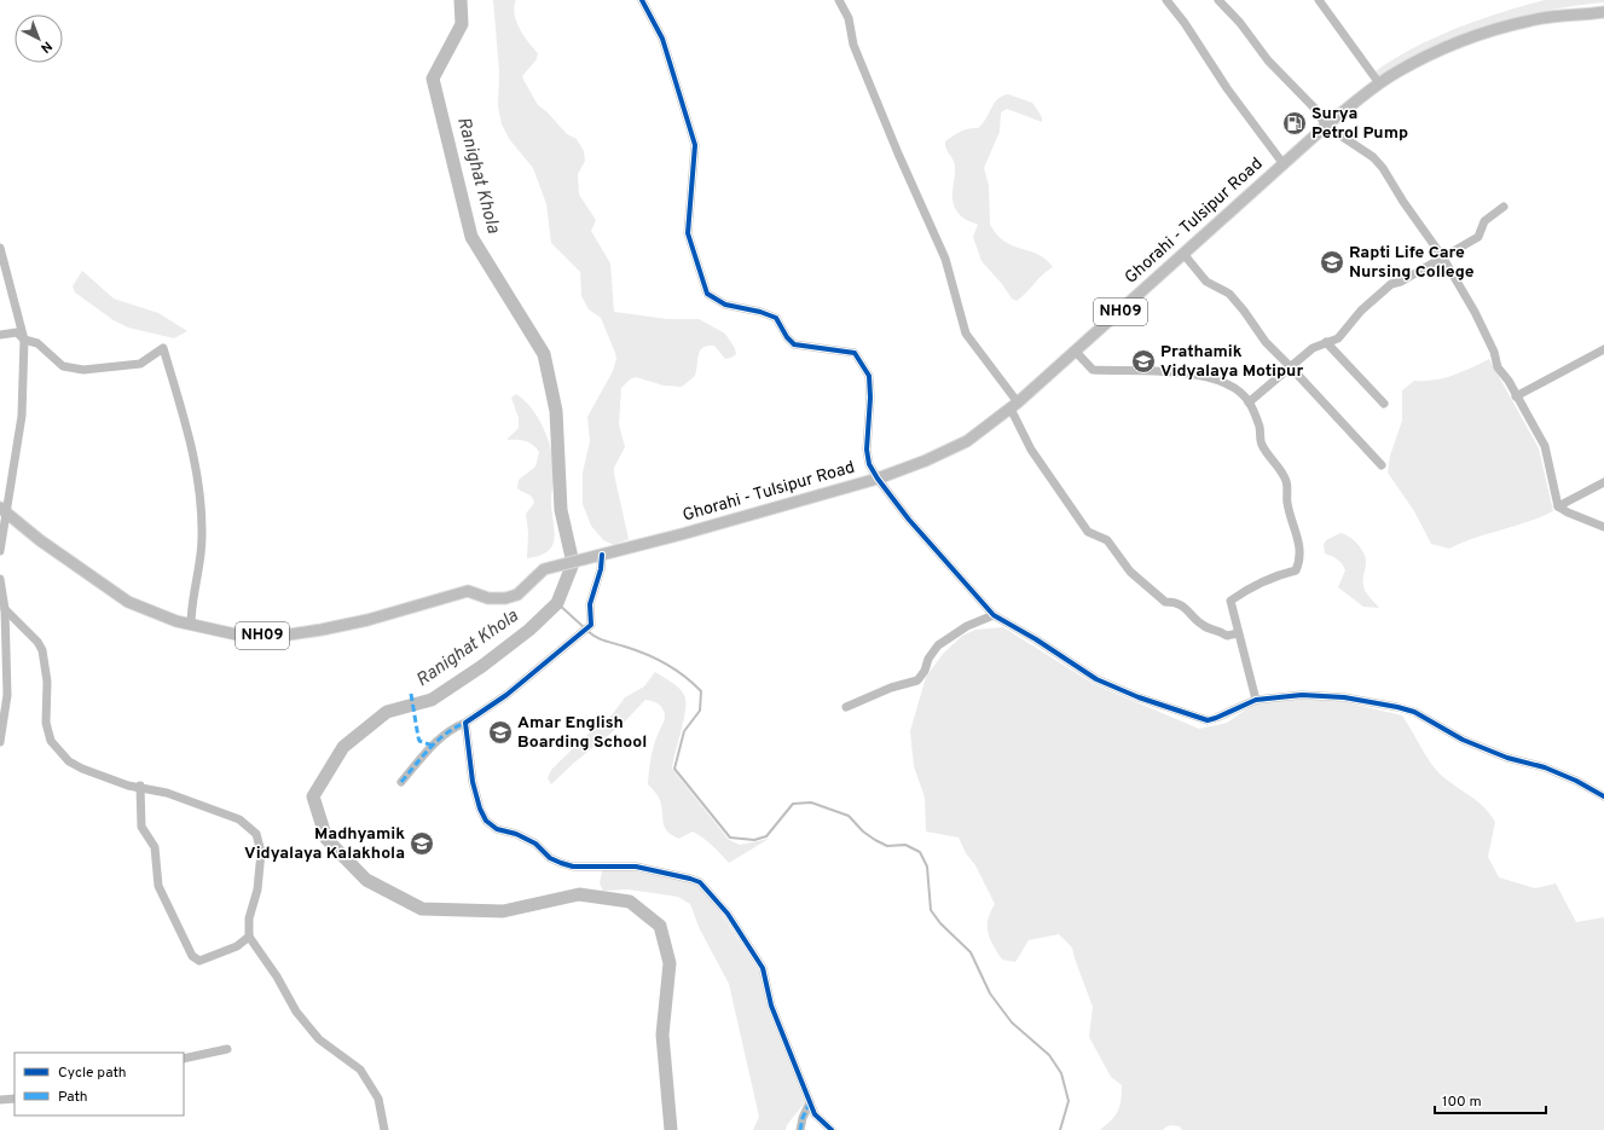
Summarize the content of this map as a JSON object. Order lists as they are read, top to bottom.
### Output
{
  "streets": {
    "main road": ["Ghorahi - Tulsipur Road", "NH09"]
  },
  "crossings": [
    ["Ghorahi - Tulsipur Road", "NH09"]
  ],
  "water": ["Ranighat Khola"],
  "places": {
    "fuel station": ["Surya Petrol Pump"],
    "school or university": [
      "Rapti Life Care Nursing College",
      "Prathamik Vidyalaya Motipur",
      "Amar English Boarding School",
      "Madhyamik Vidyalaya Kalakhola"
    ]
  },
  "legend": ["Cycle path", "Path"],
  "scale_bar": "100 m",
  "north": "bottom right"
}
